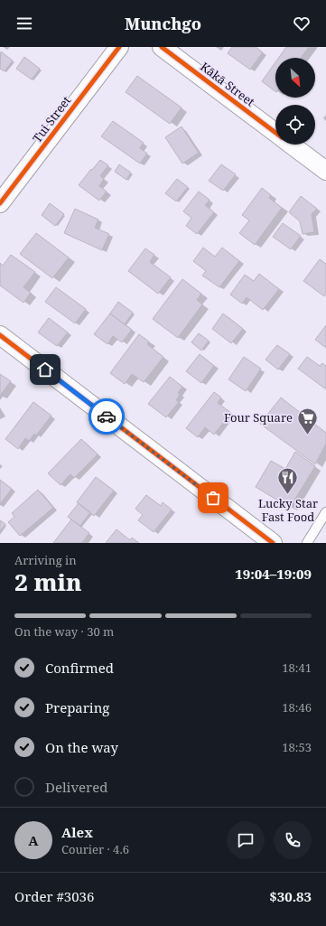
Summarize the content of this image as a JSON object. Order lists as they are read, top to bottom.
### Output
{
  "streets": {
    "street": ["Kākā Street", "Tui Street"]
  },
  "places": {
    "supermarket": ["Four Square"],
    "restaurant": ["Lucky Star Fast Food"]
  },
  "north": "bottom right",
  "page": {
    "header": "Munchgo",
    "heading": ["2 min", "Arriving in", "19:04–19:09"],
    "panel": [
      "Alex",
      "Courier · 4.6",
      "Order #3036",
      "$30.83"
    ],
    "bar": "On the way · 30 m",
    "list": [
      ["Confirmed", "18:41"],
      ["Preparing", "18:46"],
      ["On the way", "18:53"],
      "Delivered"
    ],
    "round": "A"
  }
}
